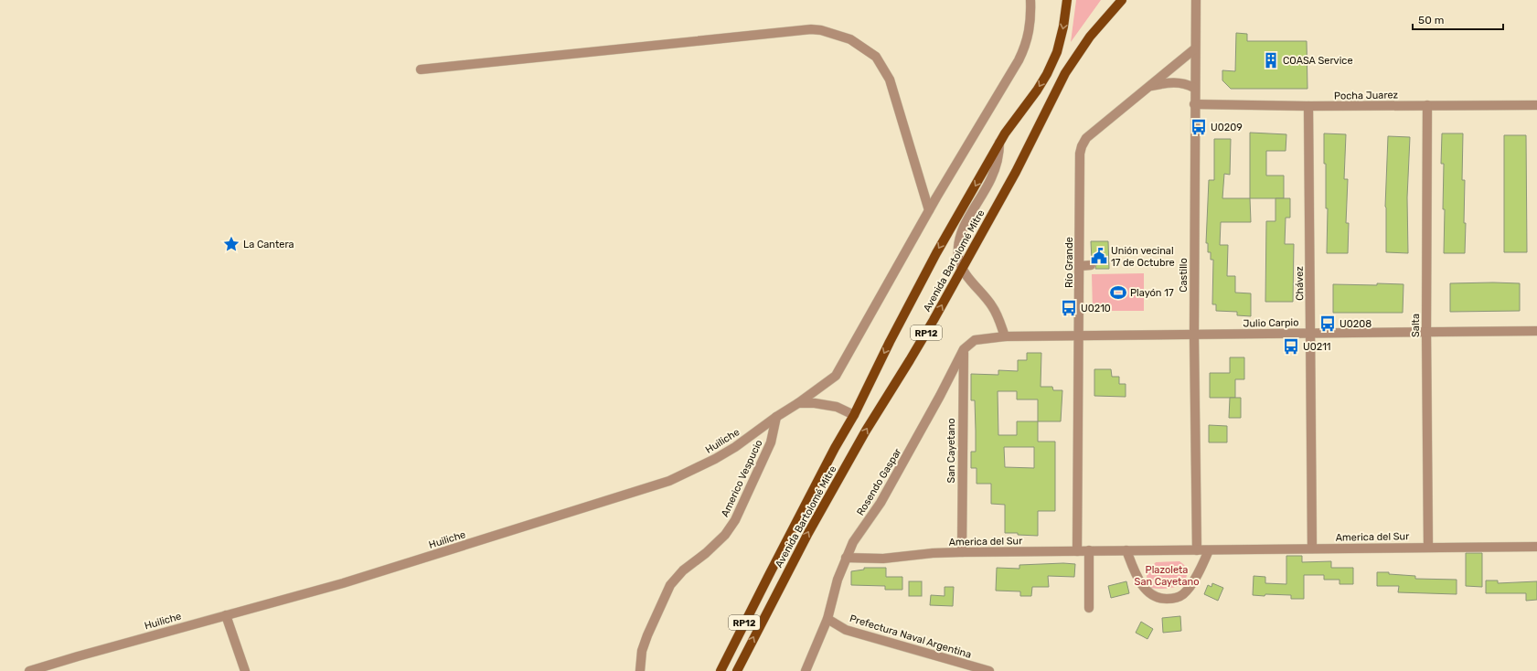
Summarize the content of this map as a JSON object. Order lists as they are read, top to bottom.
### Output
{
  "streets": {
    "main road": ["Avenida Bartolomé Mitre", "RP12"],
    "street": [
      "Pocha Juarez",
      "Río Grande",
      "Castillo",
      "Chávez",
      "Julio Carpio",
      "Salta",
      "Huiliche",
      "San Cayetano",
      "Americo Vespucio",
      "Rosendo Gaspar",
      "America del Sur",
      "Prefectura Naval Argentina"
    ]
  },
  "crossings": [
    ["Pocha Juarez", "Castillo"],
    ["Pocha Juarez", "Chávez"],
    ["Pocha Juarez", "Salta"],
    ["Río Grande", "Castillo"],
    ["Río Grande", "Julio Carpio"],
    ["Río Grande", "America del Sur"],
    ["Castillo", "Julio Carpio"],
    ["Castillo", "America del Sur"],
    ["Chávez", "Julio Carpio"],
    ["Chávez", "America del Sur"],
    ["Julio Carpio", "Salta"],
    ["Salta", "America del Sur"],
    ["Huiliche", "Americo Vespucio"],
    ["San Cayetano", "Rosendo Gaspar"],
    ["San Cayetano", "America del Sur"],
    ["Rosendo Gaspar", "America del Sur"],
    ["Rosendo Gaspar", "Prefectura Naval Argentina"]
  ],
  "parks": ["Plazoleta San Cayetano"],
  "places": {
    "building": ["COASA Service"],
    "bus stop": [
      "U0209",
      "U0210",
      "U0208",
      "U0211"
    ],
    "place": ["La Cantera"],
    "public building": ["Unión vecinal 17 de Octubre"],
    "sports": ["Playón 17"]
  },
  "scale_bar": "50 m"
}
